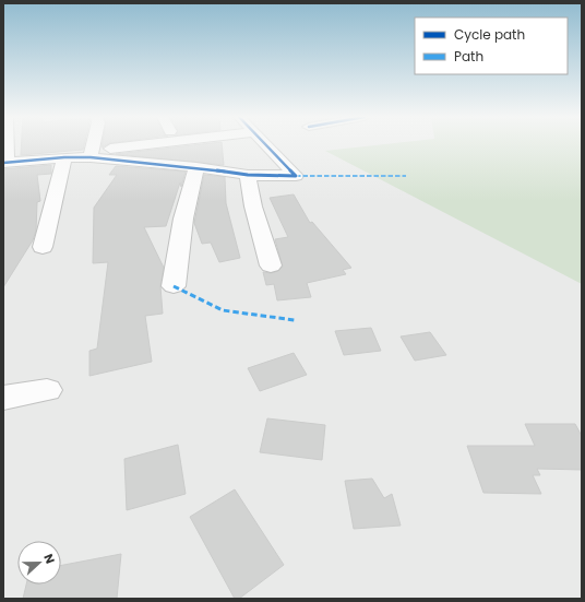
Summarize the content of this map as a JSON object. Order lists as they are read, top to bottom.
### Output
{
  "legend": ["Cycle path", "Path"],
  "north": "right"
}
